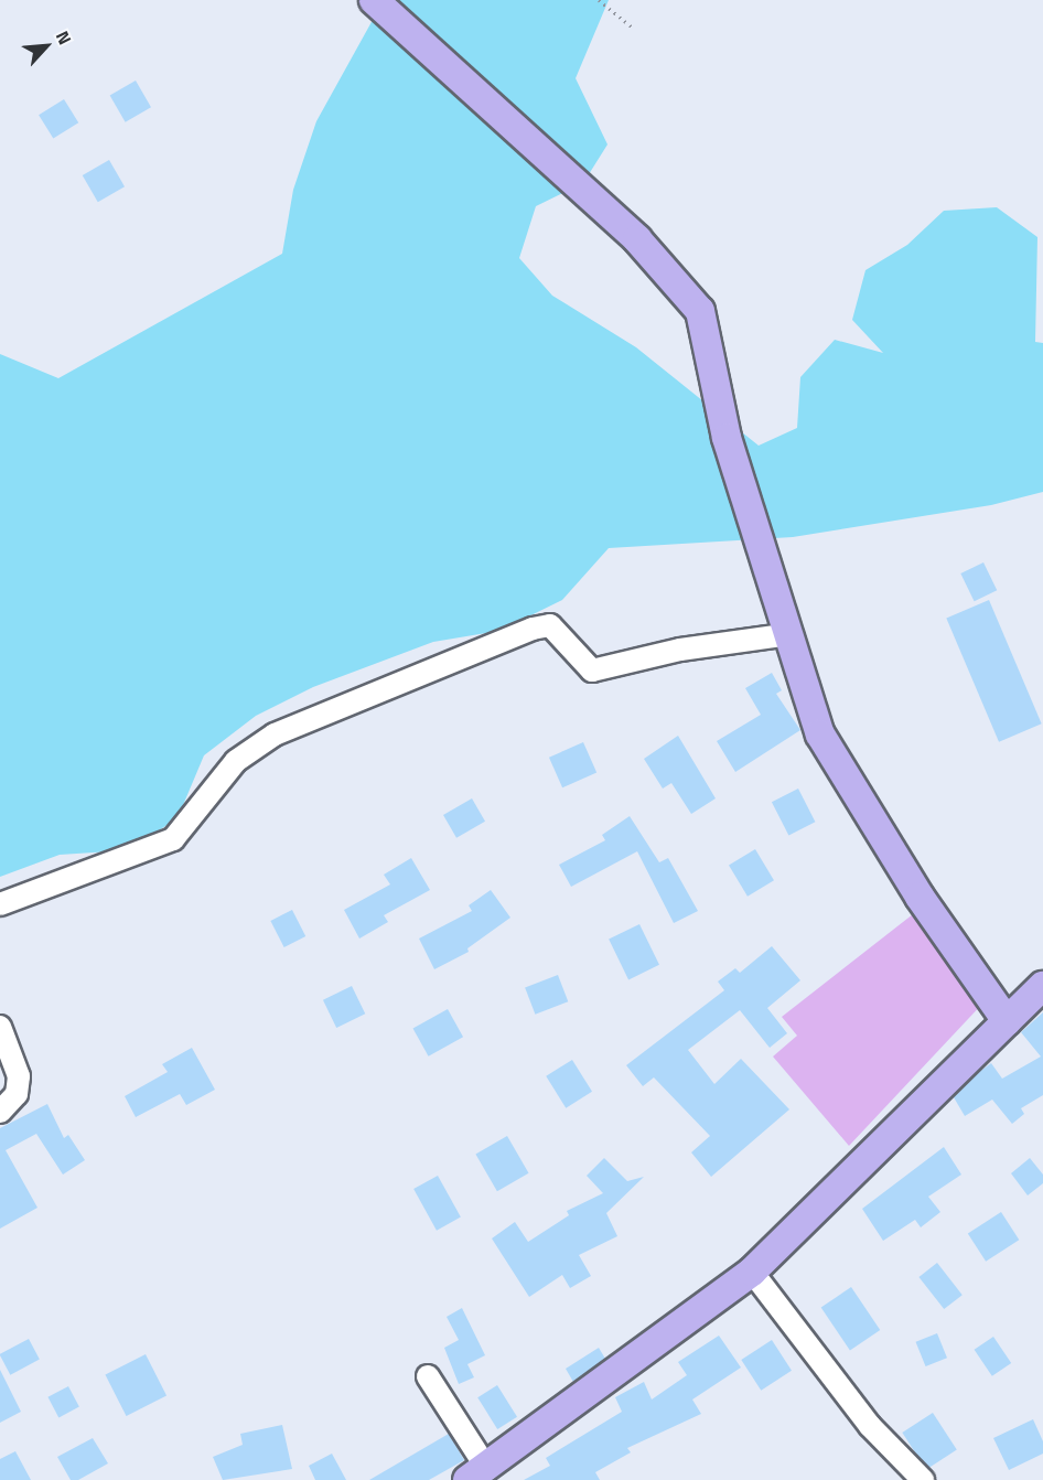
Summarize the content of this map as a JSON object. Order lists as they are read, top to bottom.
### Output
{
  "north": "top right"
}
